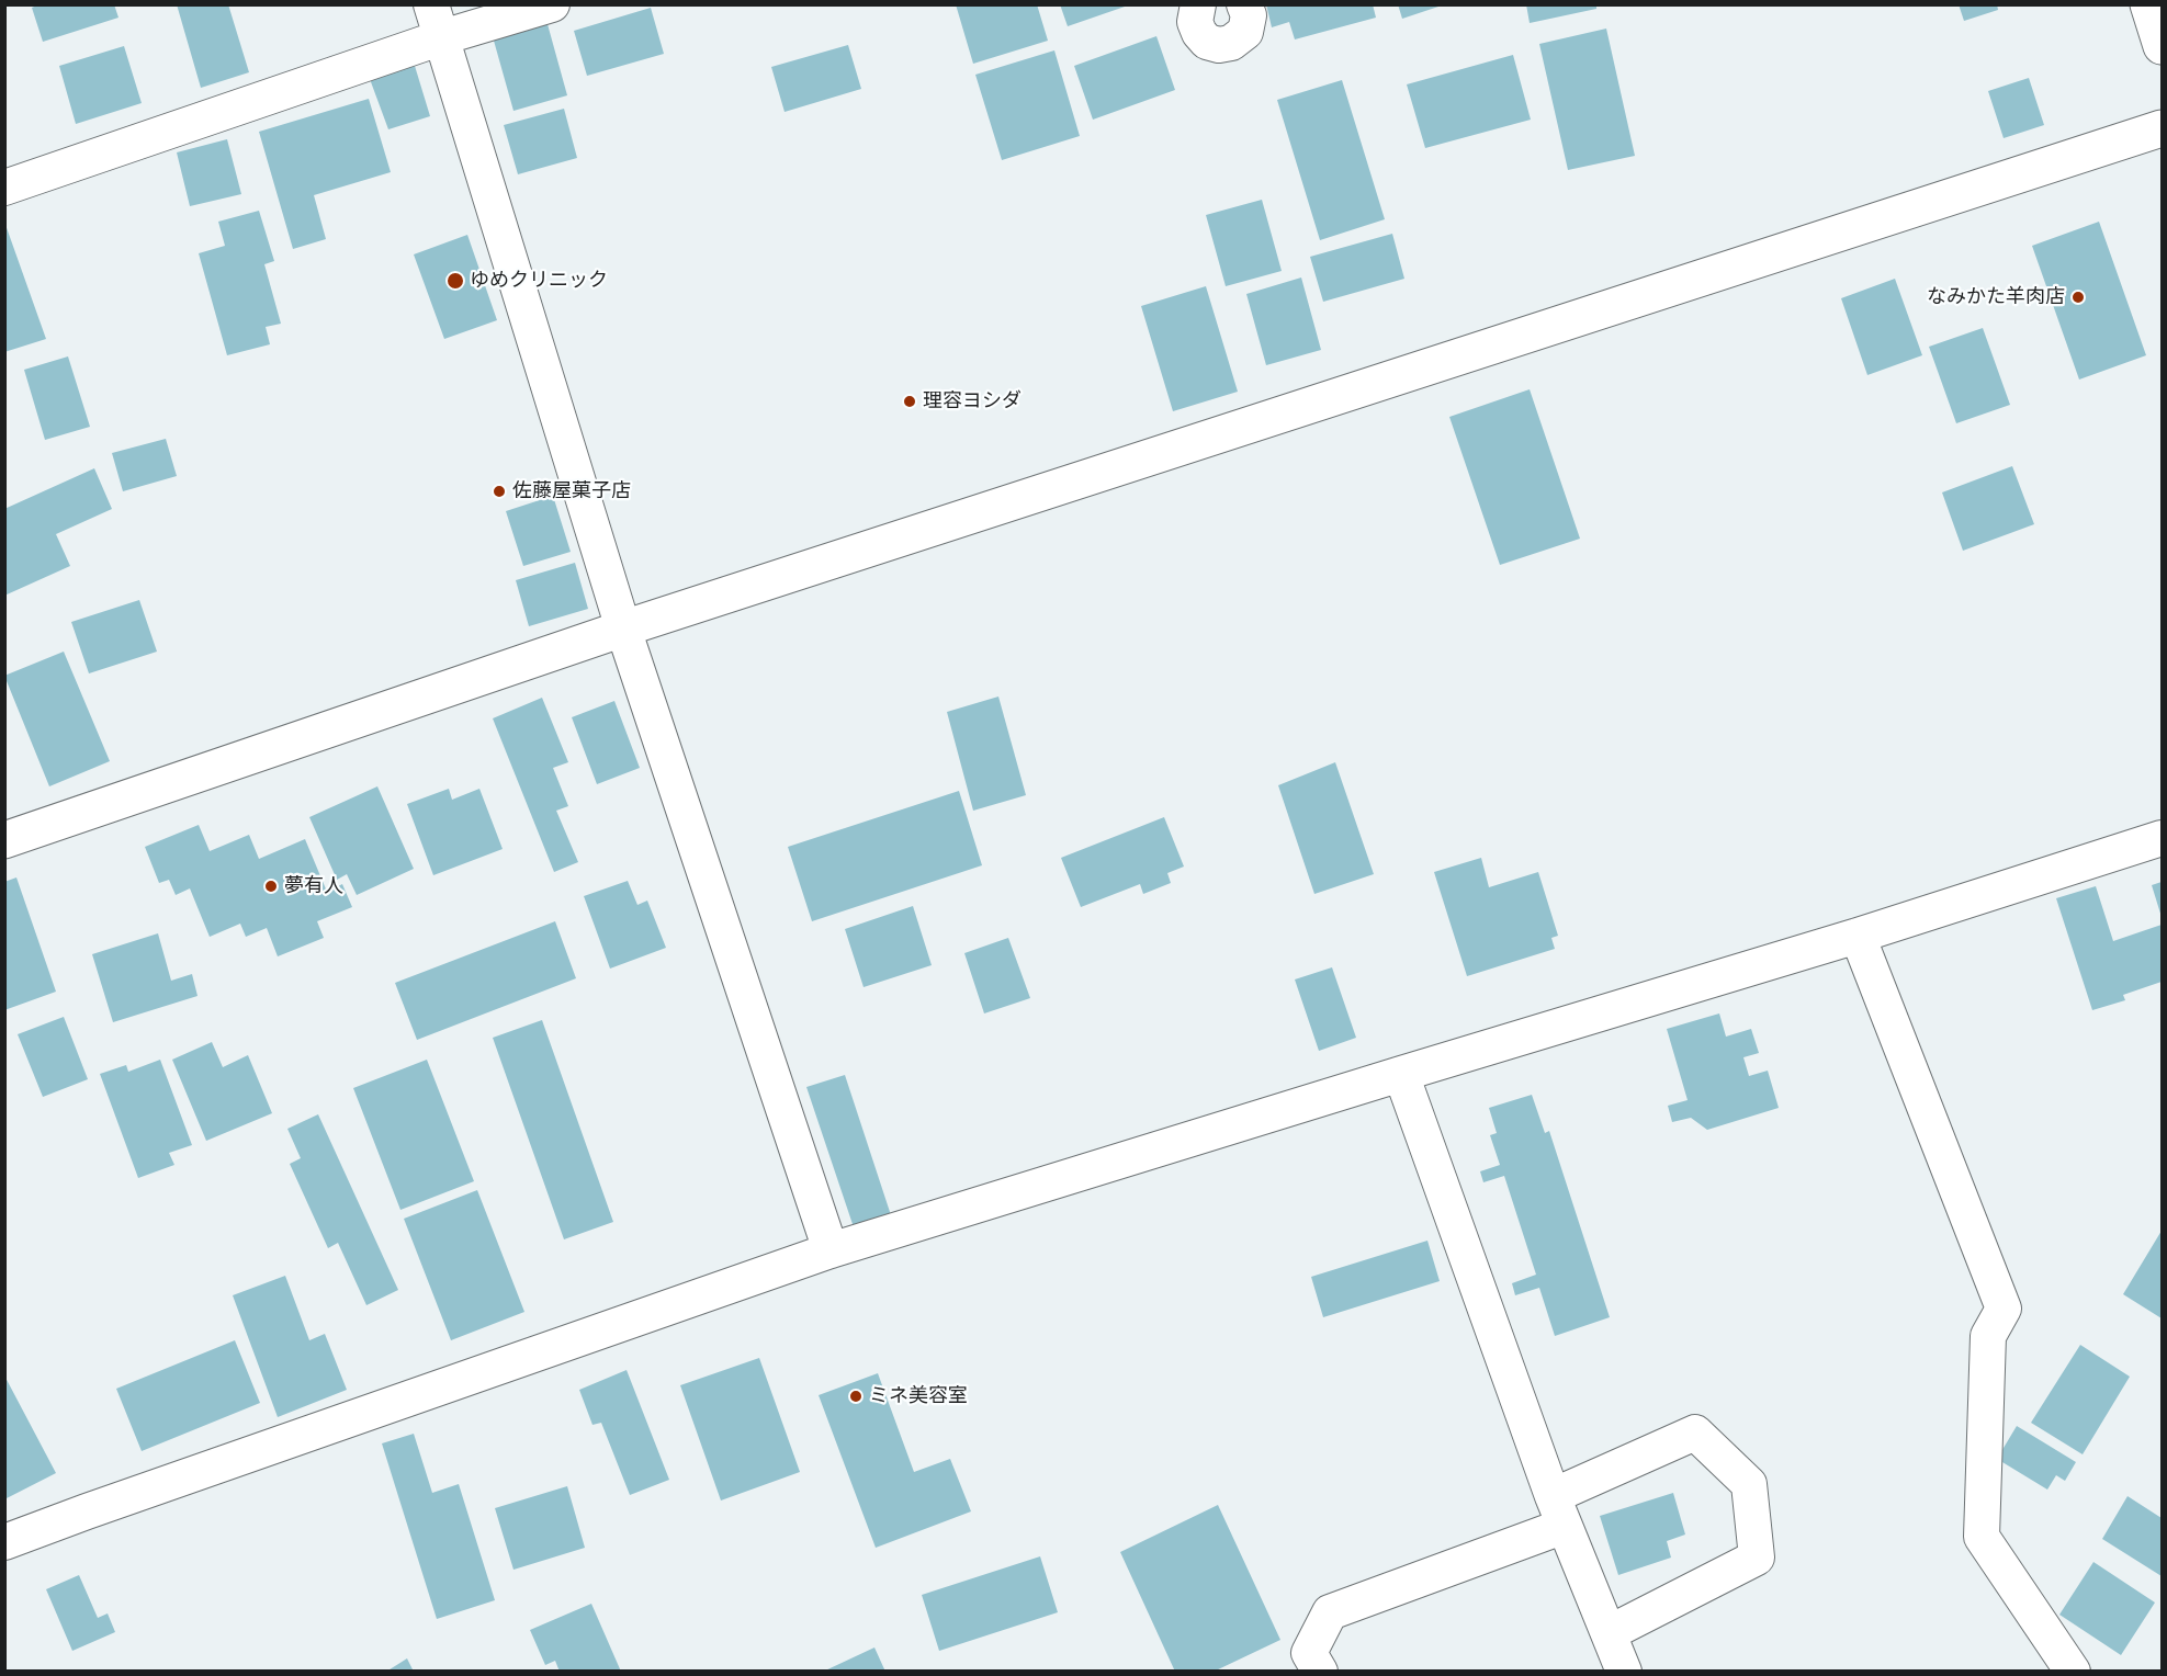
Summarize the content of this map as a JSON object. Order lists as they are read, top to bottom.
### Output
{
  "places": [
    "ゆめクリニック",
    "なみかた羊肉店",
    "理容ヨシダ",
    "佐藤屋菓子店",
    "夢有人",
    "ミネ美容室"
  ]
}
